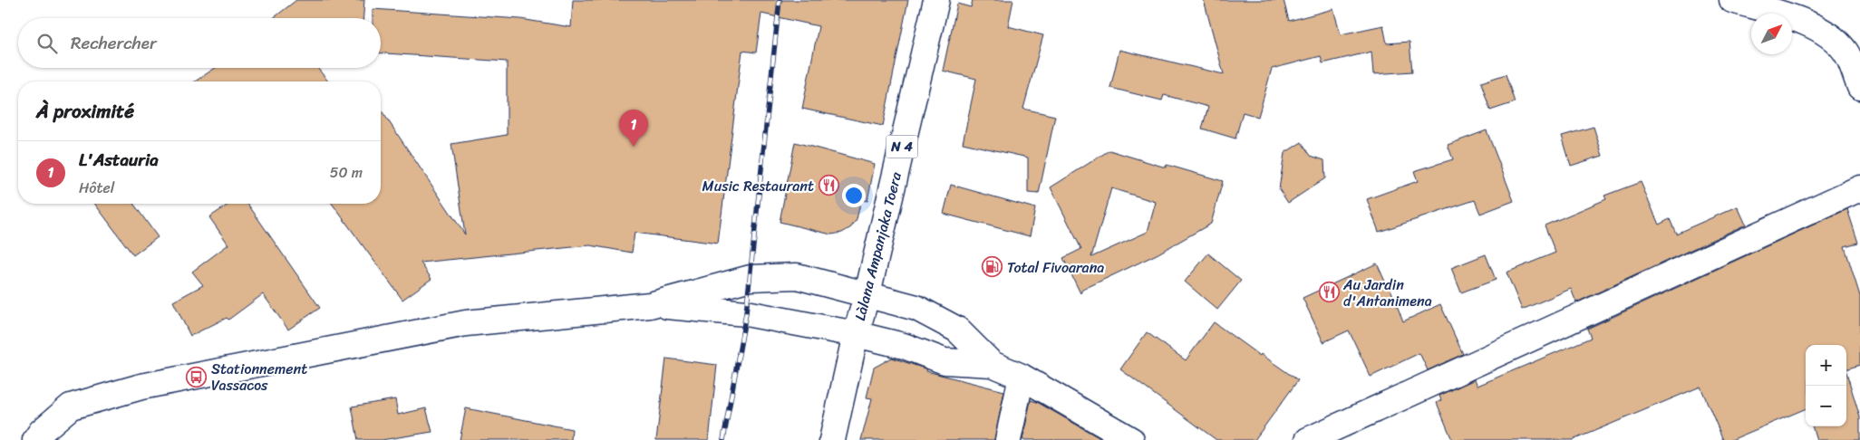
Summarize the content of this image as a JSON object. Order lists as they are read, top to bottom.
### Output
{
  "streets": {
    "street": ["N 4", "Làlana Ampanjaka Toera"]
  },
  "places": {
    "restaurant": ["Music Restaurant", "Au Jardin d'Antanimena"],
    "fuel station": ["Total Fivoarana"],
    "bus stop": ["Stationnement Vassacos"]
  },
  "north": "top right",
  "page": {
    "search": "Rechercher",
    "heading": "À proximité",
    "pins": "1",
    "list": [
      {
        "mark": "1",
        "name": "L'Astauria",
        "note": "Hôtel",
        "value": "50 m"
      }
    ],
    "map_buttons": ["+", "−"]
  }
}
